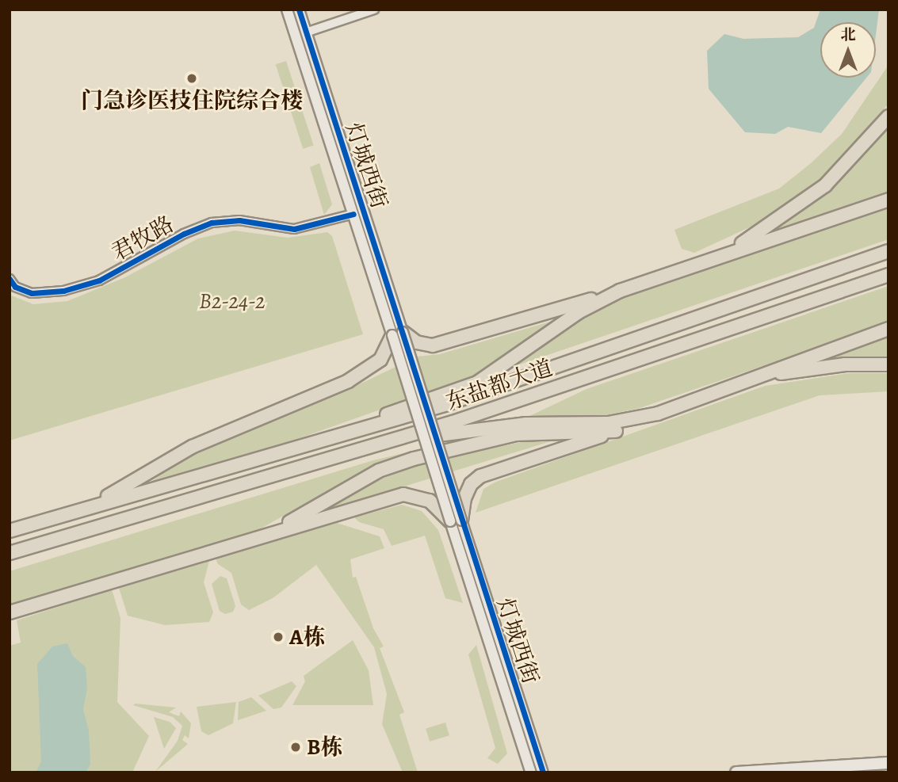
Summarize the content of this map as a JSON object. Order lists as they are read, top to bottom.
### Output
{
  "streets": {
    "highway": ["东盐都大道"],
    "street": ["灯城西街", "君牧路"]
  },
  "crossings": [
    ["灯城西街", "君牧路"]
  ],
  "parks": ["B2-24-2"],
  "places": ["门急诊医技住院综合楼", "A栋", "B栋"],
  "north": "top"
}
